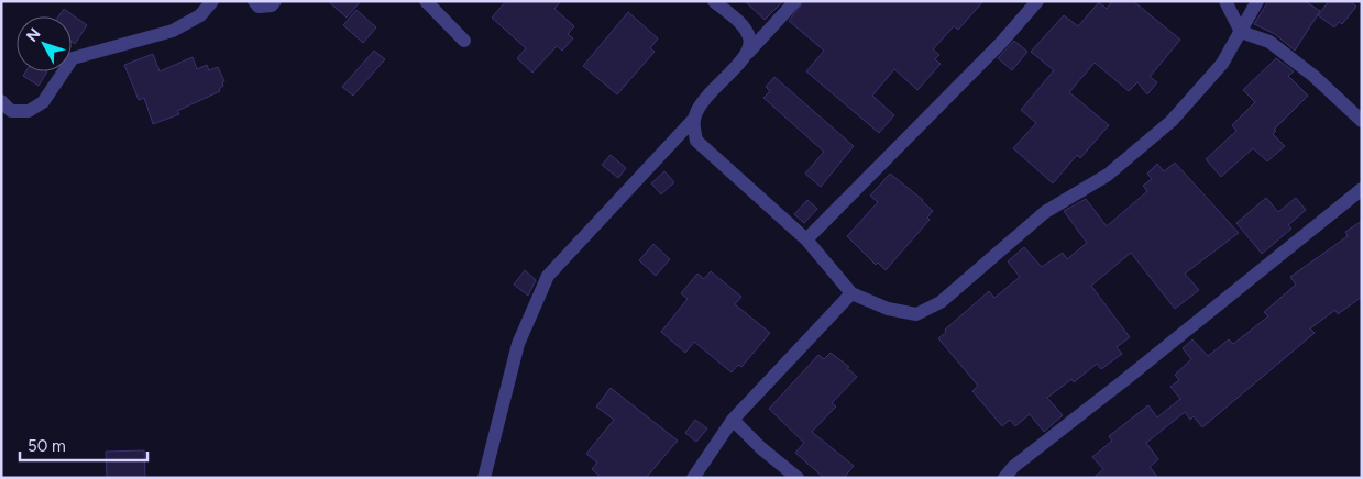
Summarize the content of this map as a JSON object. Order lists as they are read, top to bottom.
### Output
{
  "scale_bar": "50 m",
  "north": "top left"
}
